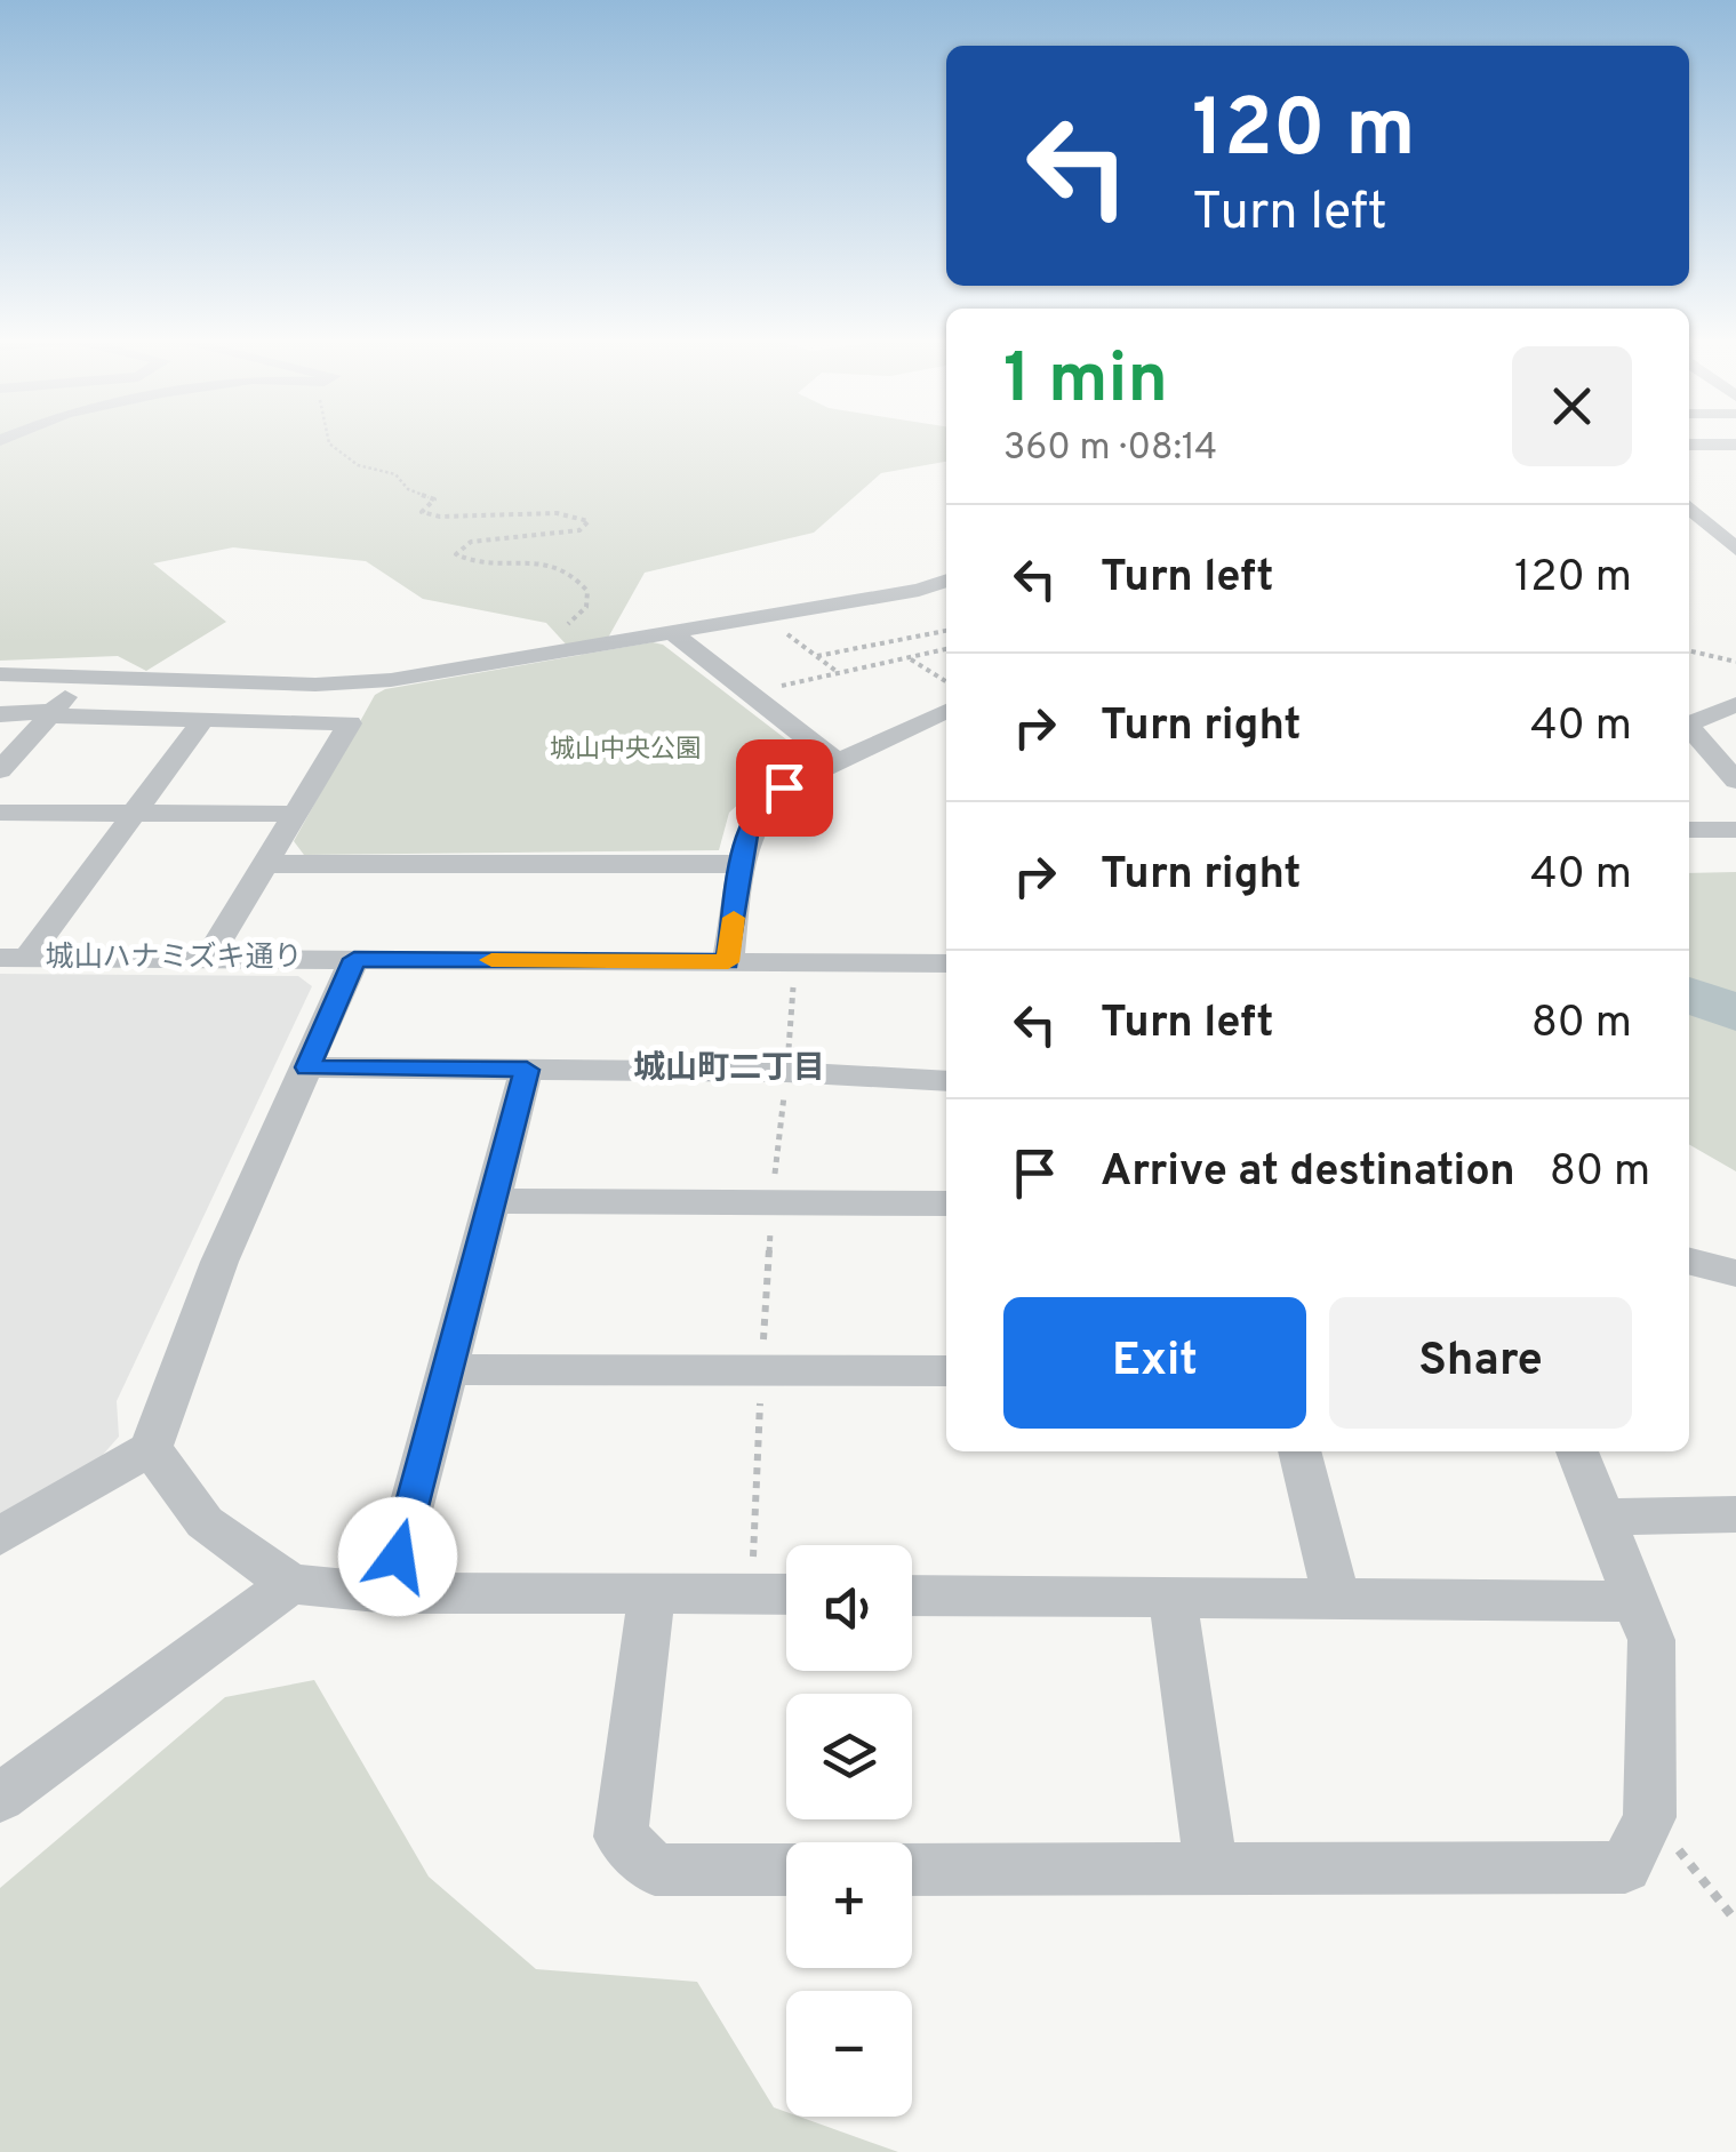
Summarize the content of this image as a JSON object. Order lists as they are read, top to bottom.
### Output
{
  "streets": {
    "street": ["城山ハナミズキ通り"]
  },
  "districts": ["城山町二丁目"],
  "parks": ["城山中央公園"],
  "page": {
    "turn": ["120 m", "Turn left"],
    "heading": ["1 min", "360 m · 08:14"],
    "list": [
      {
        "name": "Turn left",
        "value": "120 m"
      },
      {
        "name": "Turn right",
        "value": "40 m"
      },
      {
        "name": "Turn right",
        "value": "40 m"
      },
      {
        "name": "Turn left",
        "value": "80 m"
      },
      {
        "name": "Arrive at destination",
        "value": "80 m"
      }
    ],
    "buttons": ["Exit", "Share"],
    "map_buttons": ["+", "−"]
  }
}
